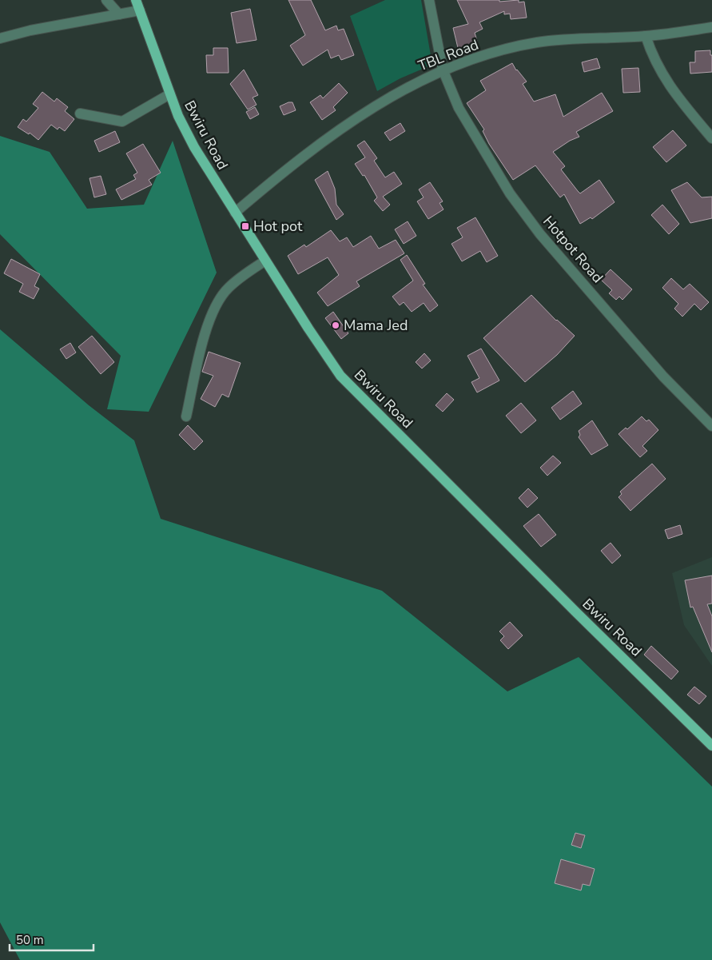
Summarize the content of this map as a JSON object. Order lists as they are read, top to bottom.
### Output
{
  "streets": {
    "main road": ["Bwiru Road"],
    "street": ["TBL Road", "Hotpot Road"]
  },
  "crossings": [
    ["TBL Road", "Bwiru Road"],
    ["TBL Road", "Hotpot Road"]
  ],
  "places": {
    "transit": ["Hot pot"],
    "other": ["Mama Jed"]
  },
  "scale_bar": "50 m"
}
